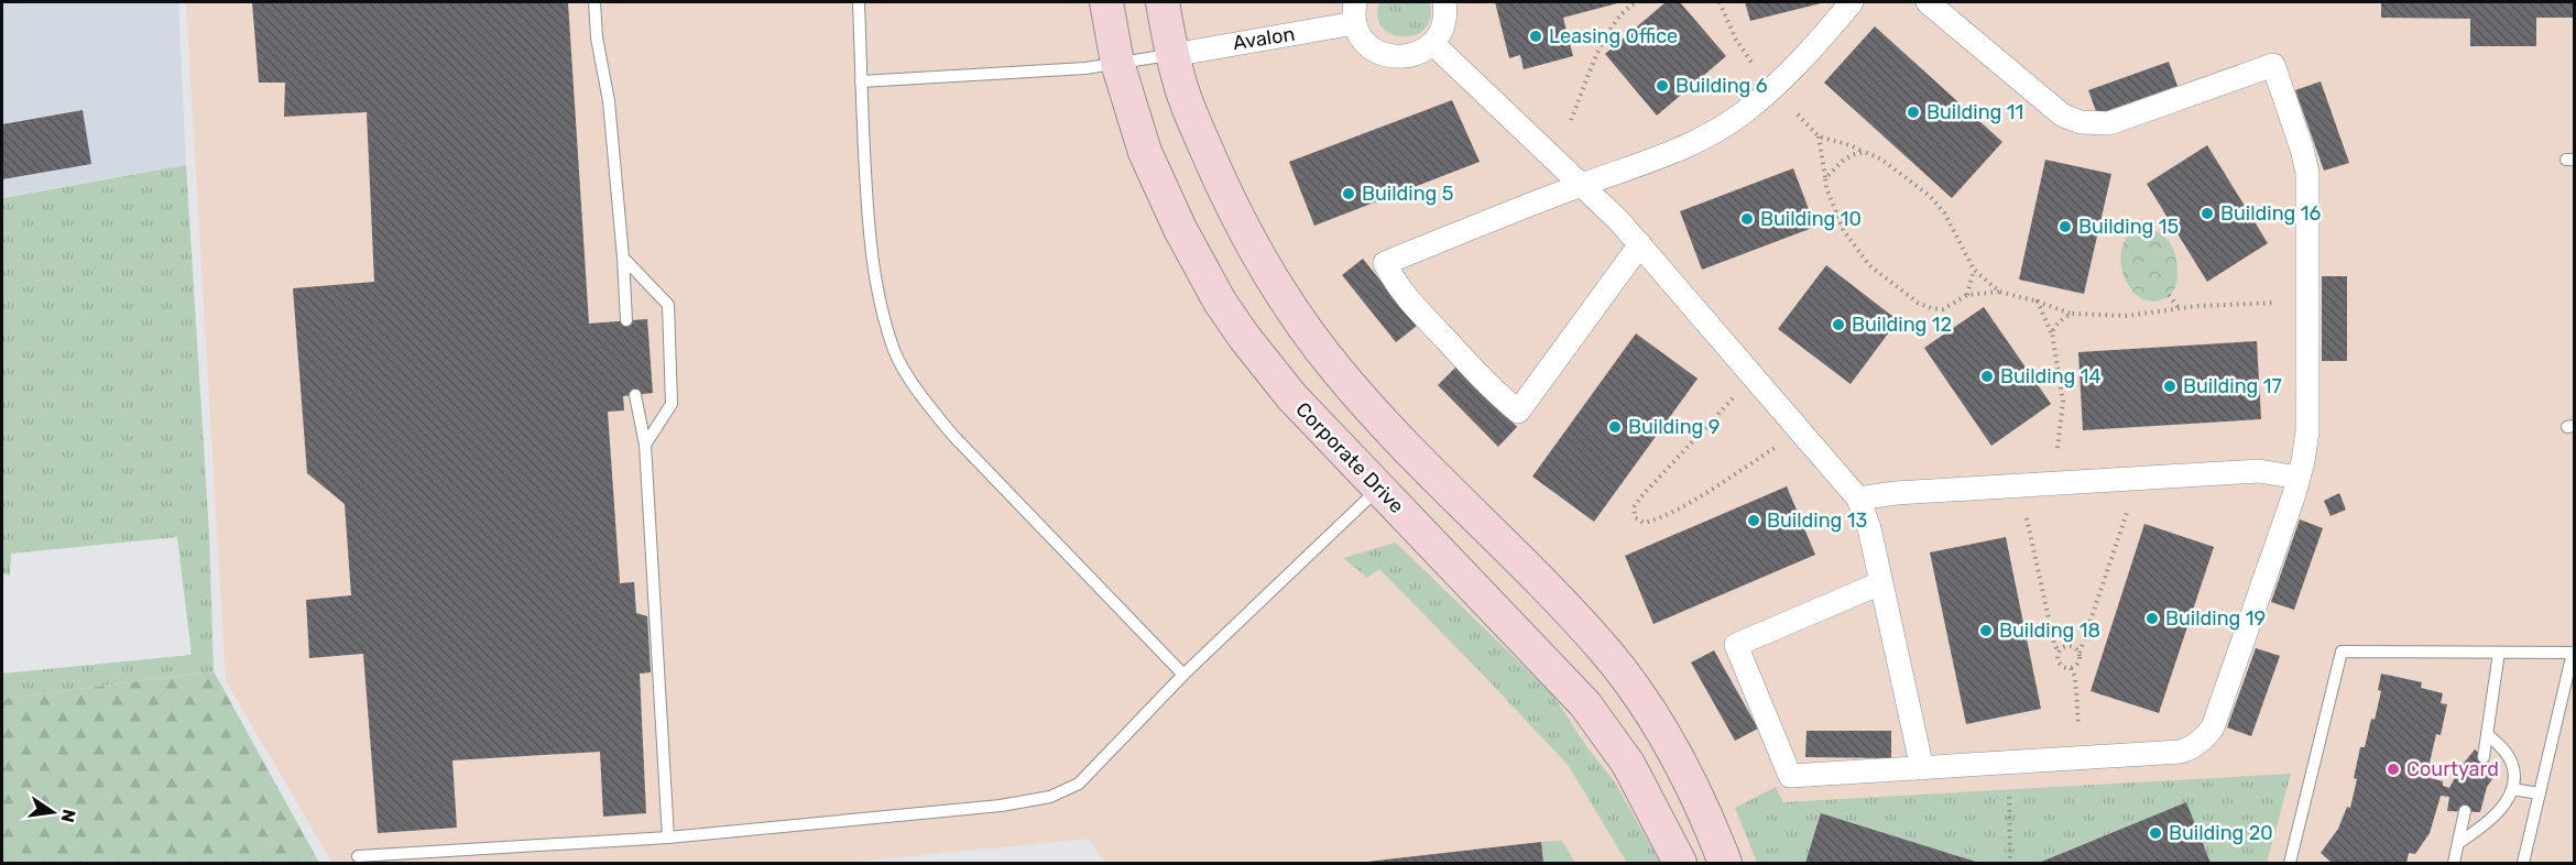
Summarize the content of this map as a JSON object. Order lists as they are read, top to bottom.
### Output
{
  "streets": {
    "main road": ["Corporate Drive"],
    "street": ["Avalon"]
  },
  "places": [
    "Leasing Office",
    "Building 6",
    "Building 11",
    "Building 5",
    "Building 16",
    "Building 10",
    "Building 15",
    "Building 12",
    "Building 14",
    "Building 17",
    "Building 9",
    "Building 13",
    "Building 19",
    "Building 18",
    "Courtyard",
    "Building 20"
  ],
  "north": "right"
}
